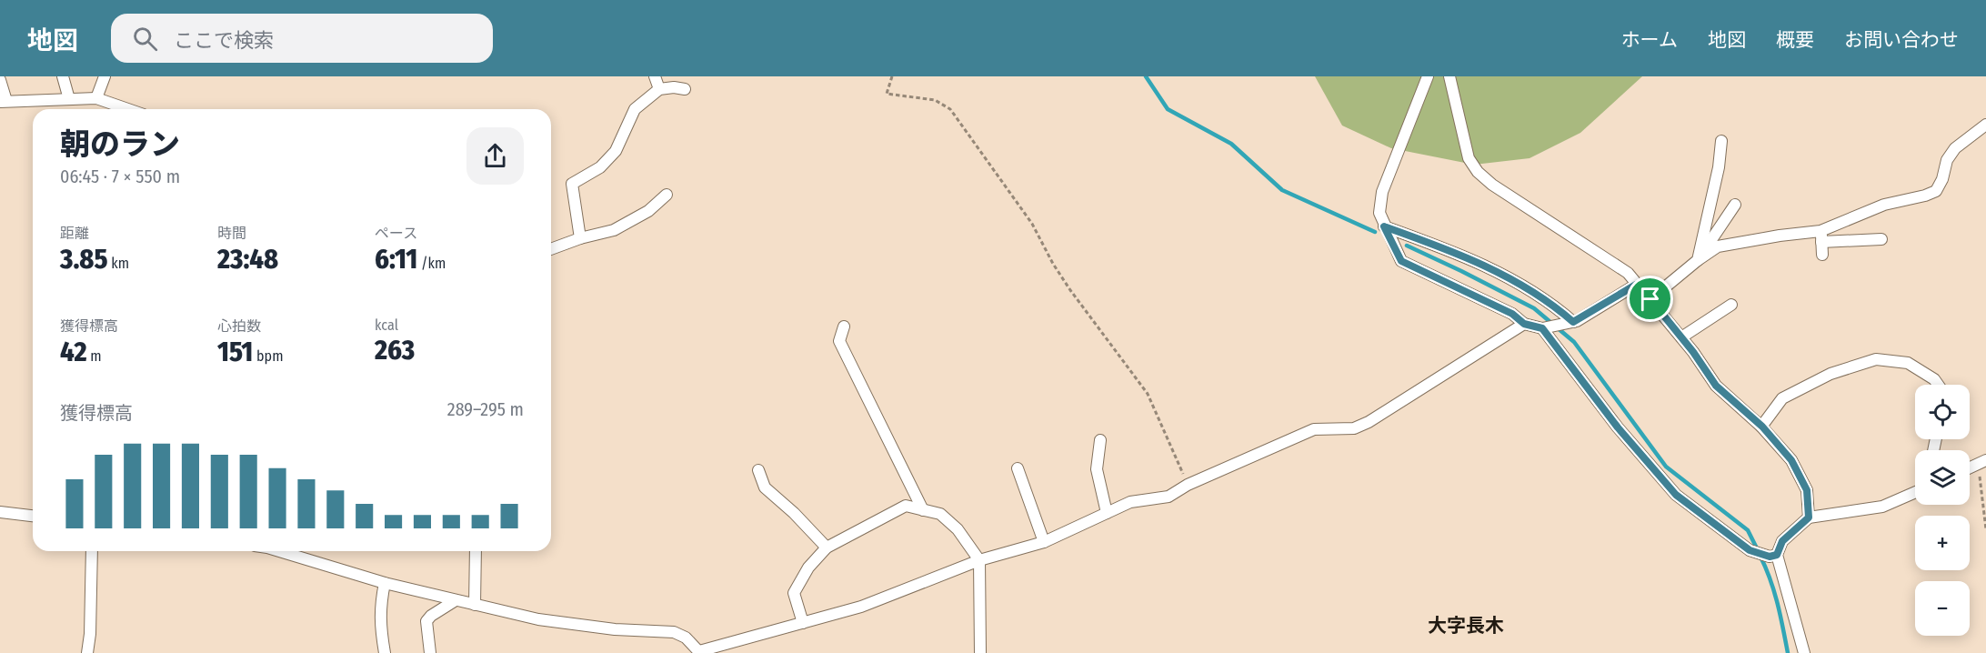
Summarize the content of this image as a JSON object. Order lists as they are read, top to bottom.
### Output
{
  "districts": ["大字長木"],
  "page": {
    "header": "地図",
    "search": "ここで検索",
    "nav": [
      "ホーム",
      "地図",
      "概要",
      "お問い合わせ"
    ],
    "heading": ["朝のラン", "06:45 · 7 × 550 m"],
    "stats": [
      ["距離", "3.85 km"],
      ["時間", "23:48"],
      ["ペース", "6:11 /km"],
      ["獲得標高", "42 m"],
      ["心拍数", "151 bpm"],
      ["kcal", "263"]
    ],
    "map_buttons": ["+", "−"],
    "chart": ["獲得標高", "289–295 m"]
  }
}
